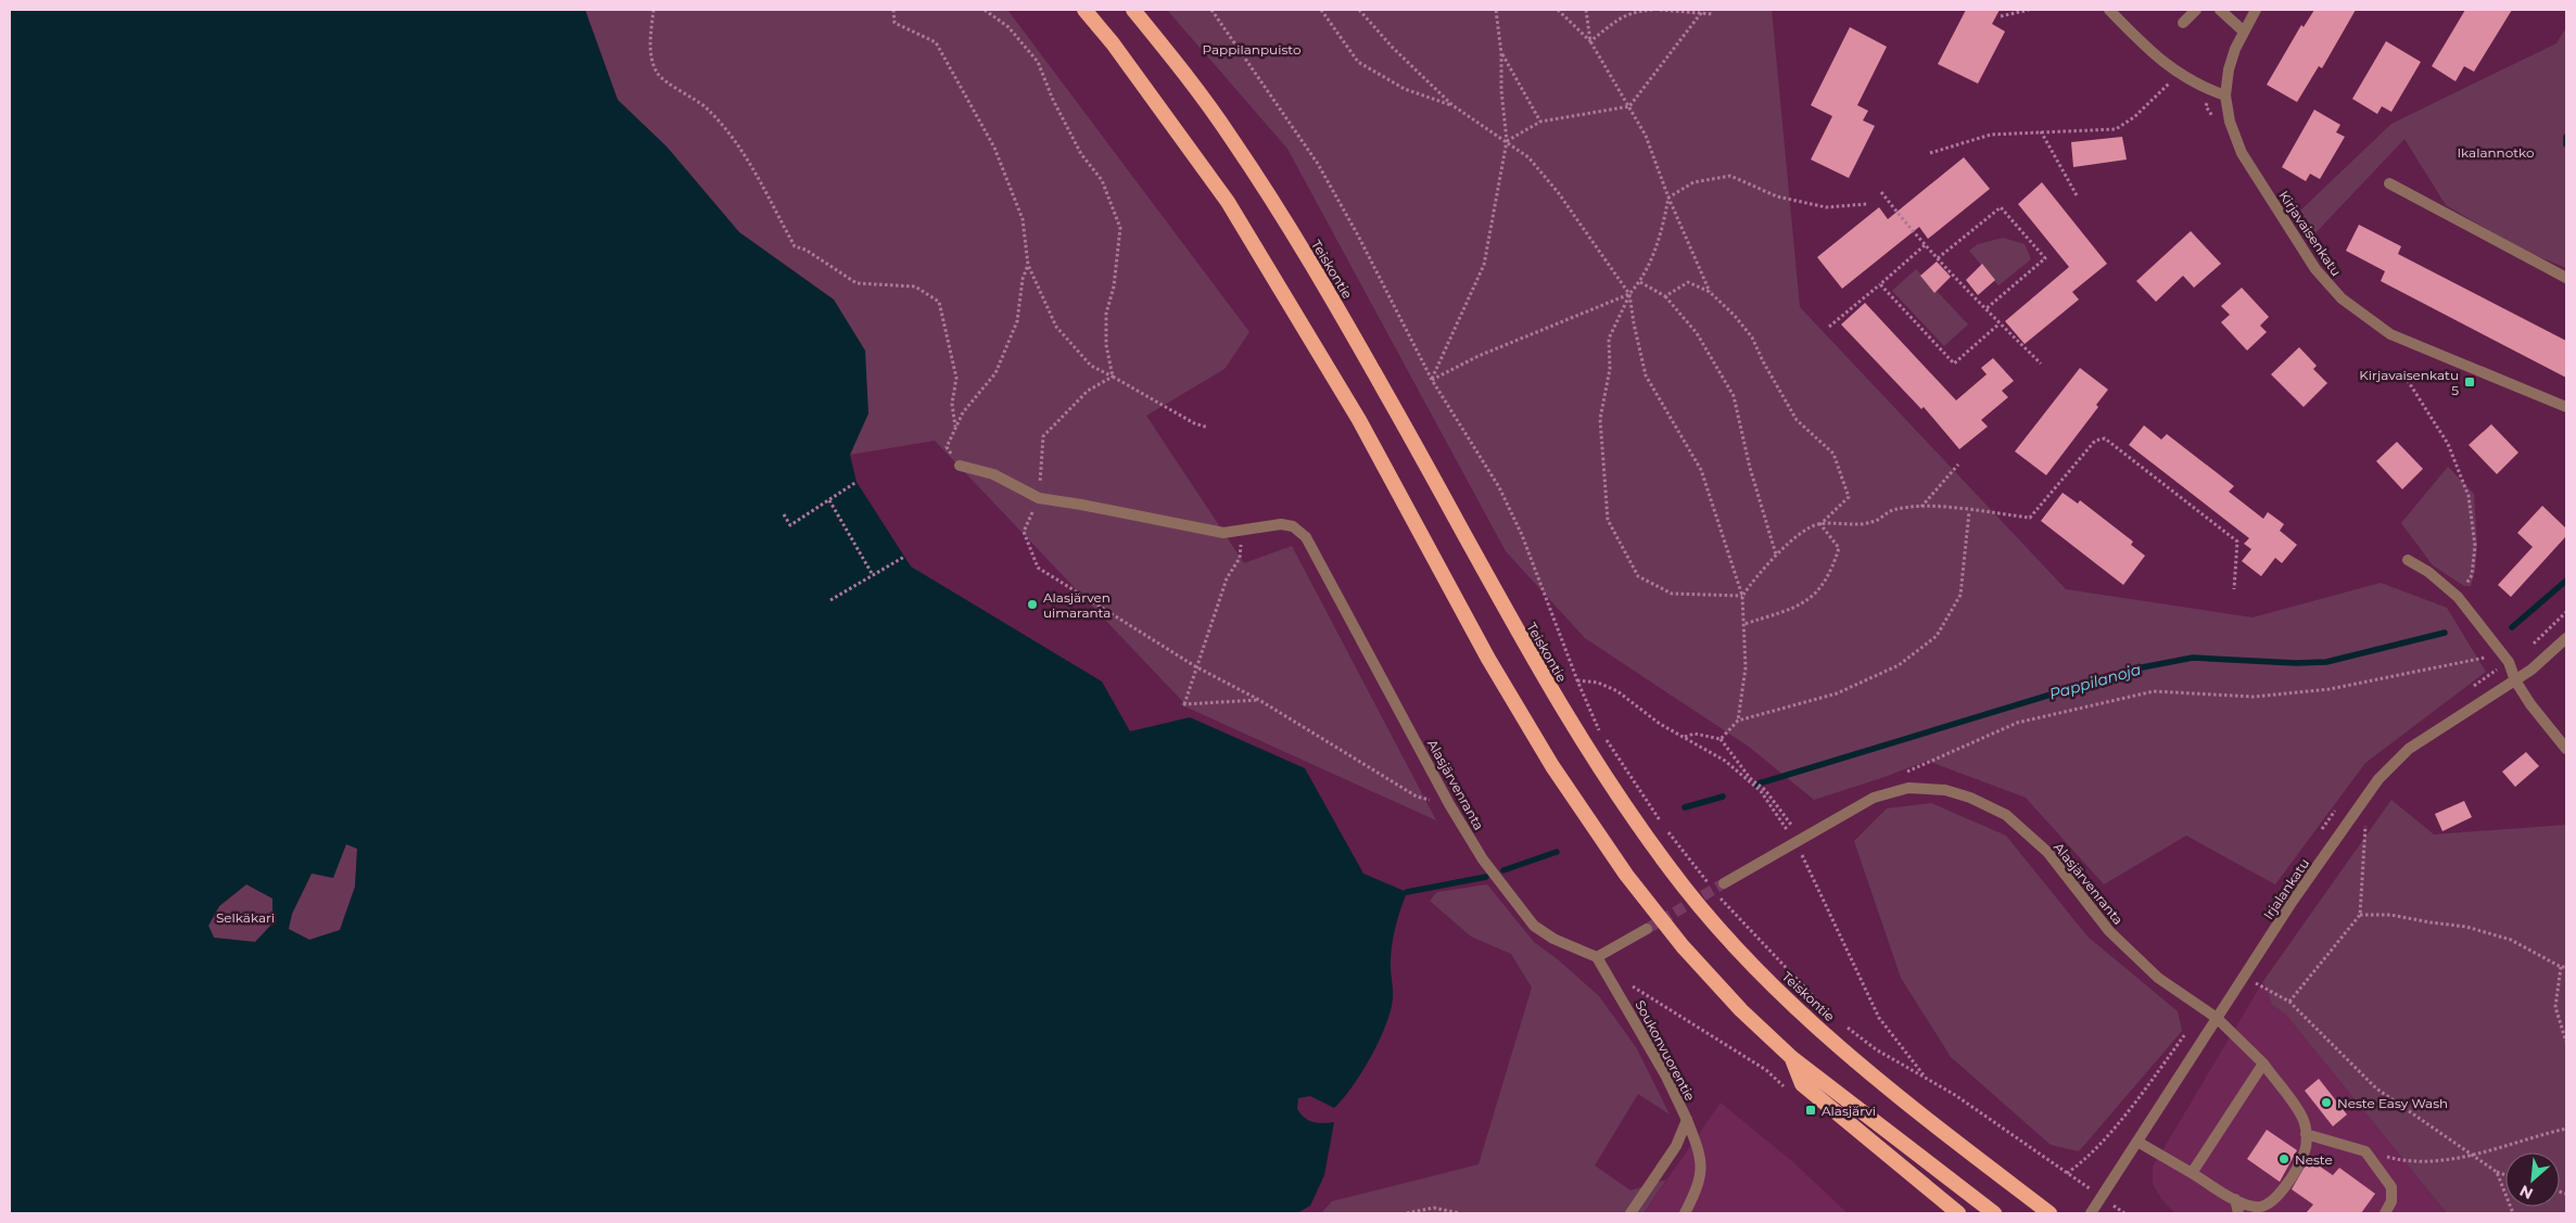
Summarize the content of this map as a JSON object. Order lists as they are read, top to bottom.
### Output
{
  "streets": {
    "highway": ["Teiskontie"],
    "street": [
      "Kirjavaisenkatu",
      "Alasjärvenranta",
      "Irjalankatu",
      "Soukonvuorentie"
    ]
  },
  "crossings": [
    ["Alasjärvenranta", "Irjalankatu"],
    ["Alasjärvenranta", "Soukonvuorentie"]
  ],
  "water": ["Pappilanoja"],
  "parks": ["Pappilanpuisto", "Ikalannotko", "Selkäkari"],
  "places": {
    "transit": ["Kirjavaisenkatu 5", "Alasjärvi"],
    "other": ["Alasjärven uimaranta", "Neste Easy Wash", "Neste"]
  },
  "north": "bottom left"
}
